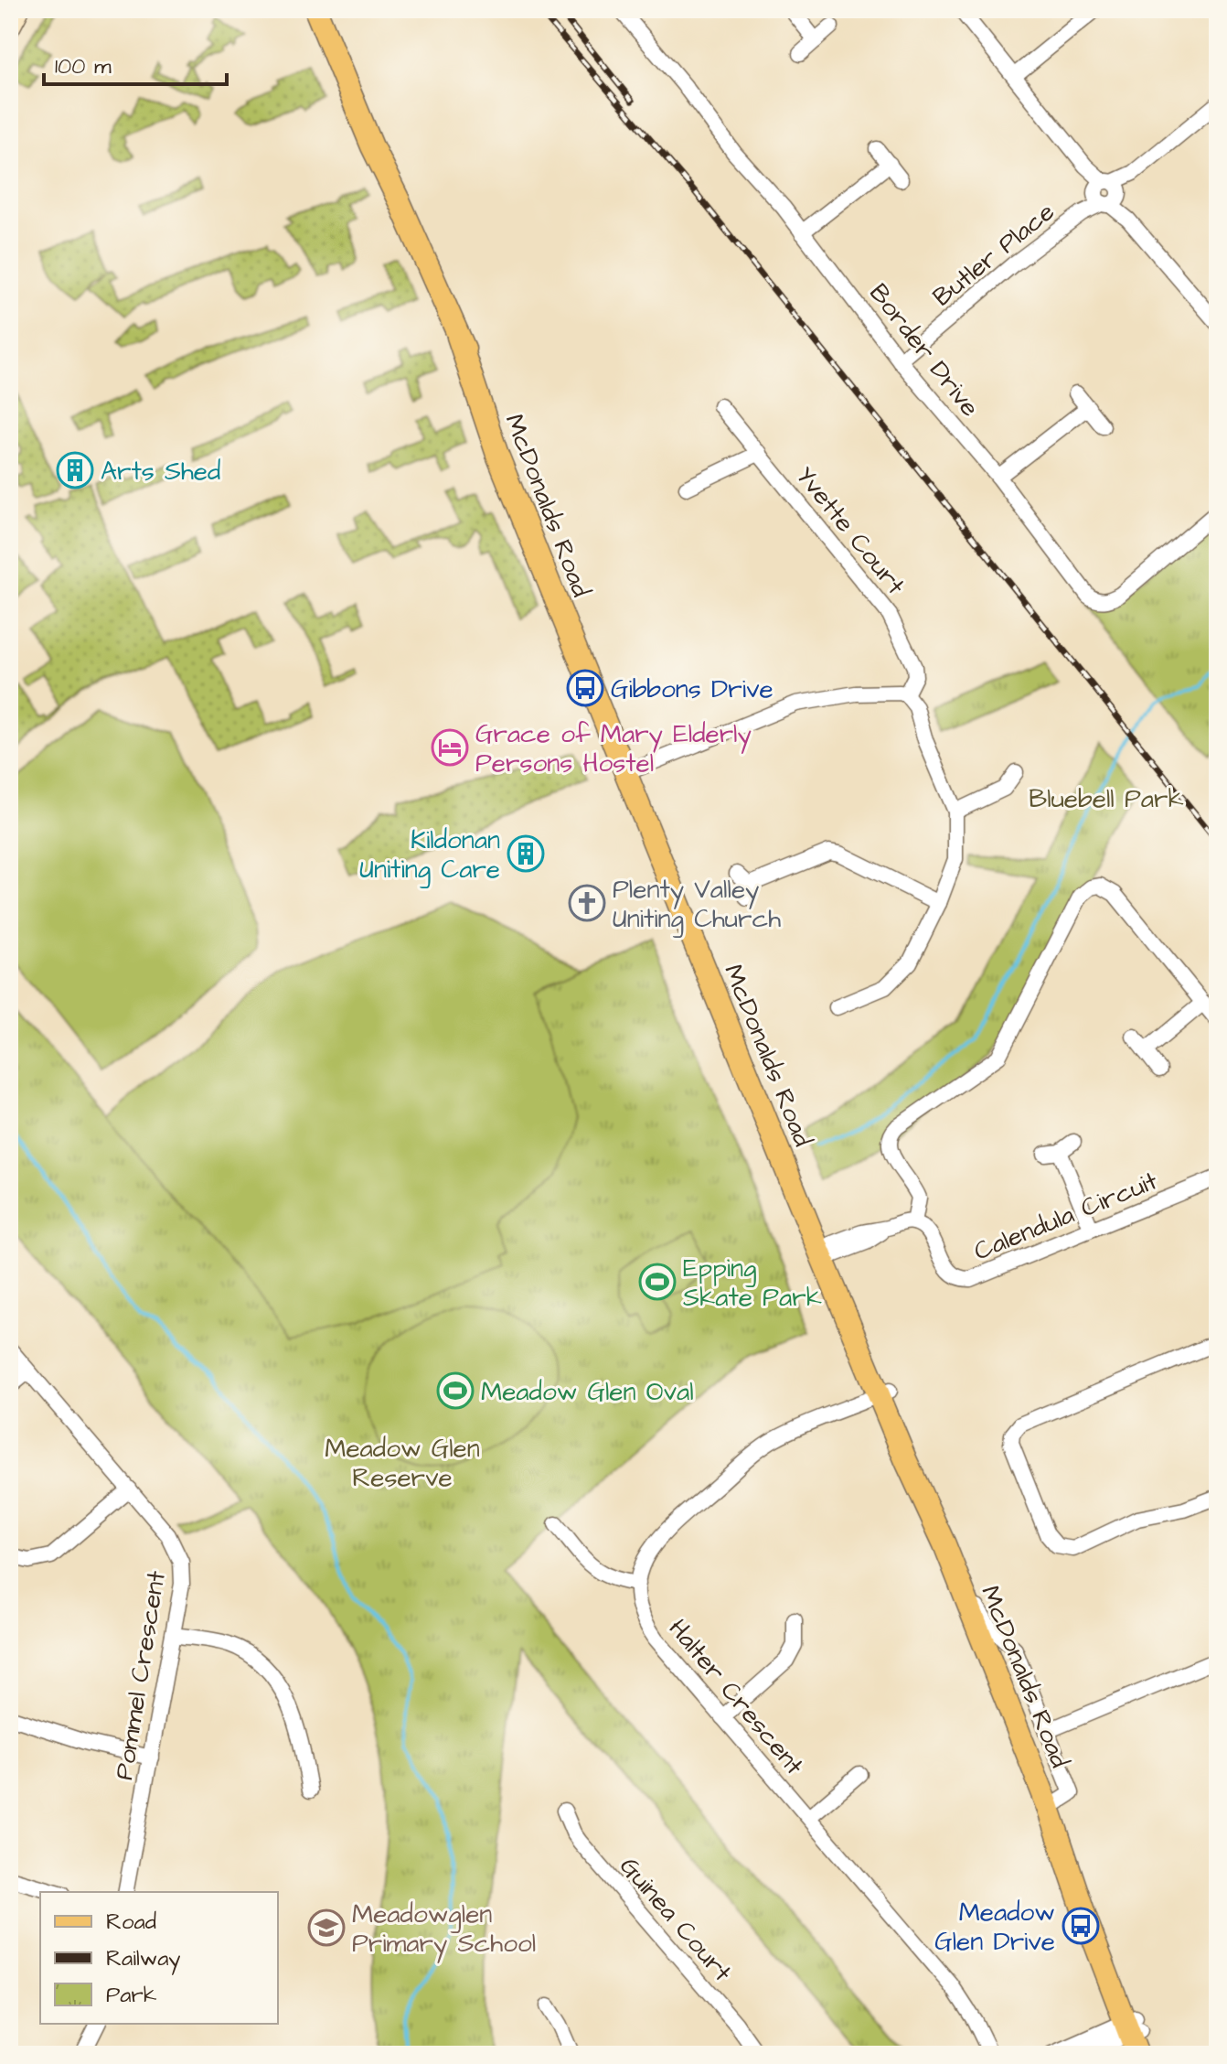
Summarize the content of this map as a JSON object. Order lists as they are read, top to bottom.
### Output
{
  "streets": {
    "main road": ["McDonalds Road"],
    "street": [
      "Butler Place",
      "Border Drive",
      "Yvette Court",
      "Calendula Circuit",
      "Pommel Crescent",
      "Halter Crescent",
      "Guinea Court"
    ]
  },
  "crossings": [
    ["Butler Place", "Border Drive"],
    ["McDonalds Road", "Halter Crescent"]
  ],
  "parks": ["Bluebell Park", "Meadow Glen Reserve"],
  "places": {
    "building": ["Arts Shed", "Kildonan Uniting Care"],
    "bus stop": ["Gibbons Drive", "Meadow Glen Drive"],
    "hotel": ["Grace of Mary Elderly Persons Hostel"],
    "church": ["Plenty Valley Uniting Church"],
    "sports": ["Epping Skate Park", "Meadow Glen Oval"],
    "school or university": ["Meadowglen Primary School"]
  },
  "legend": ["Road", "Railway", "Park"],
  "scale_bar": "100 m"
}
